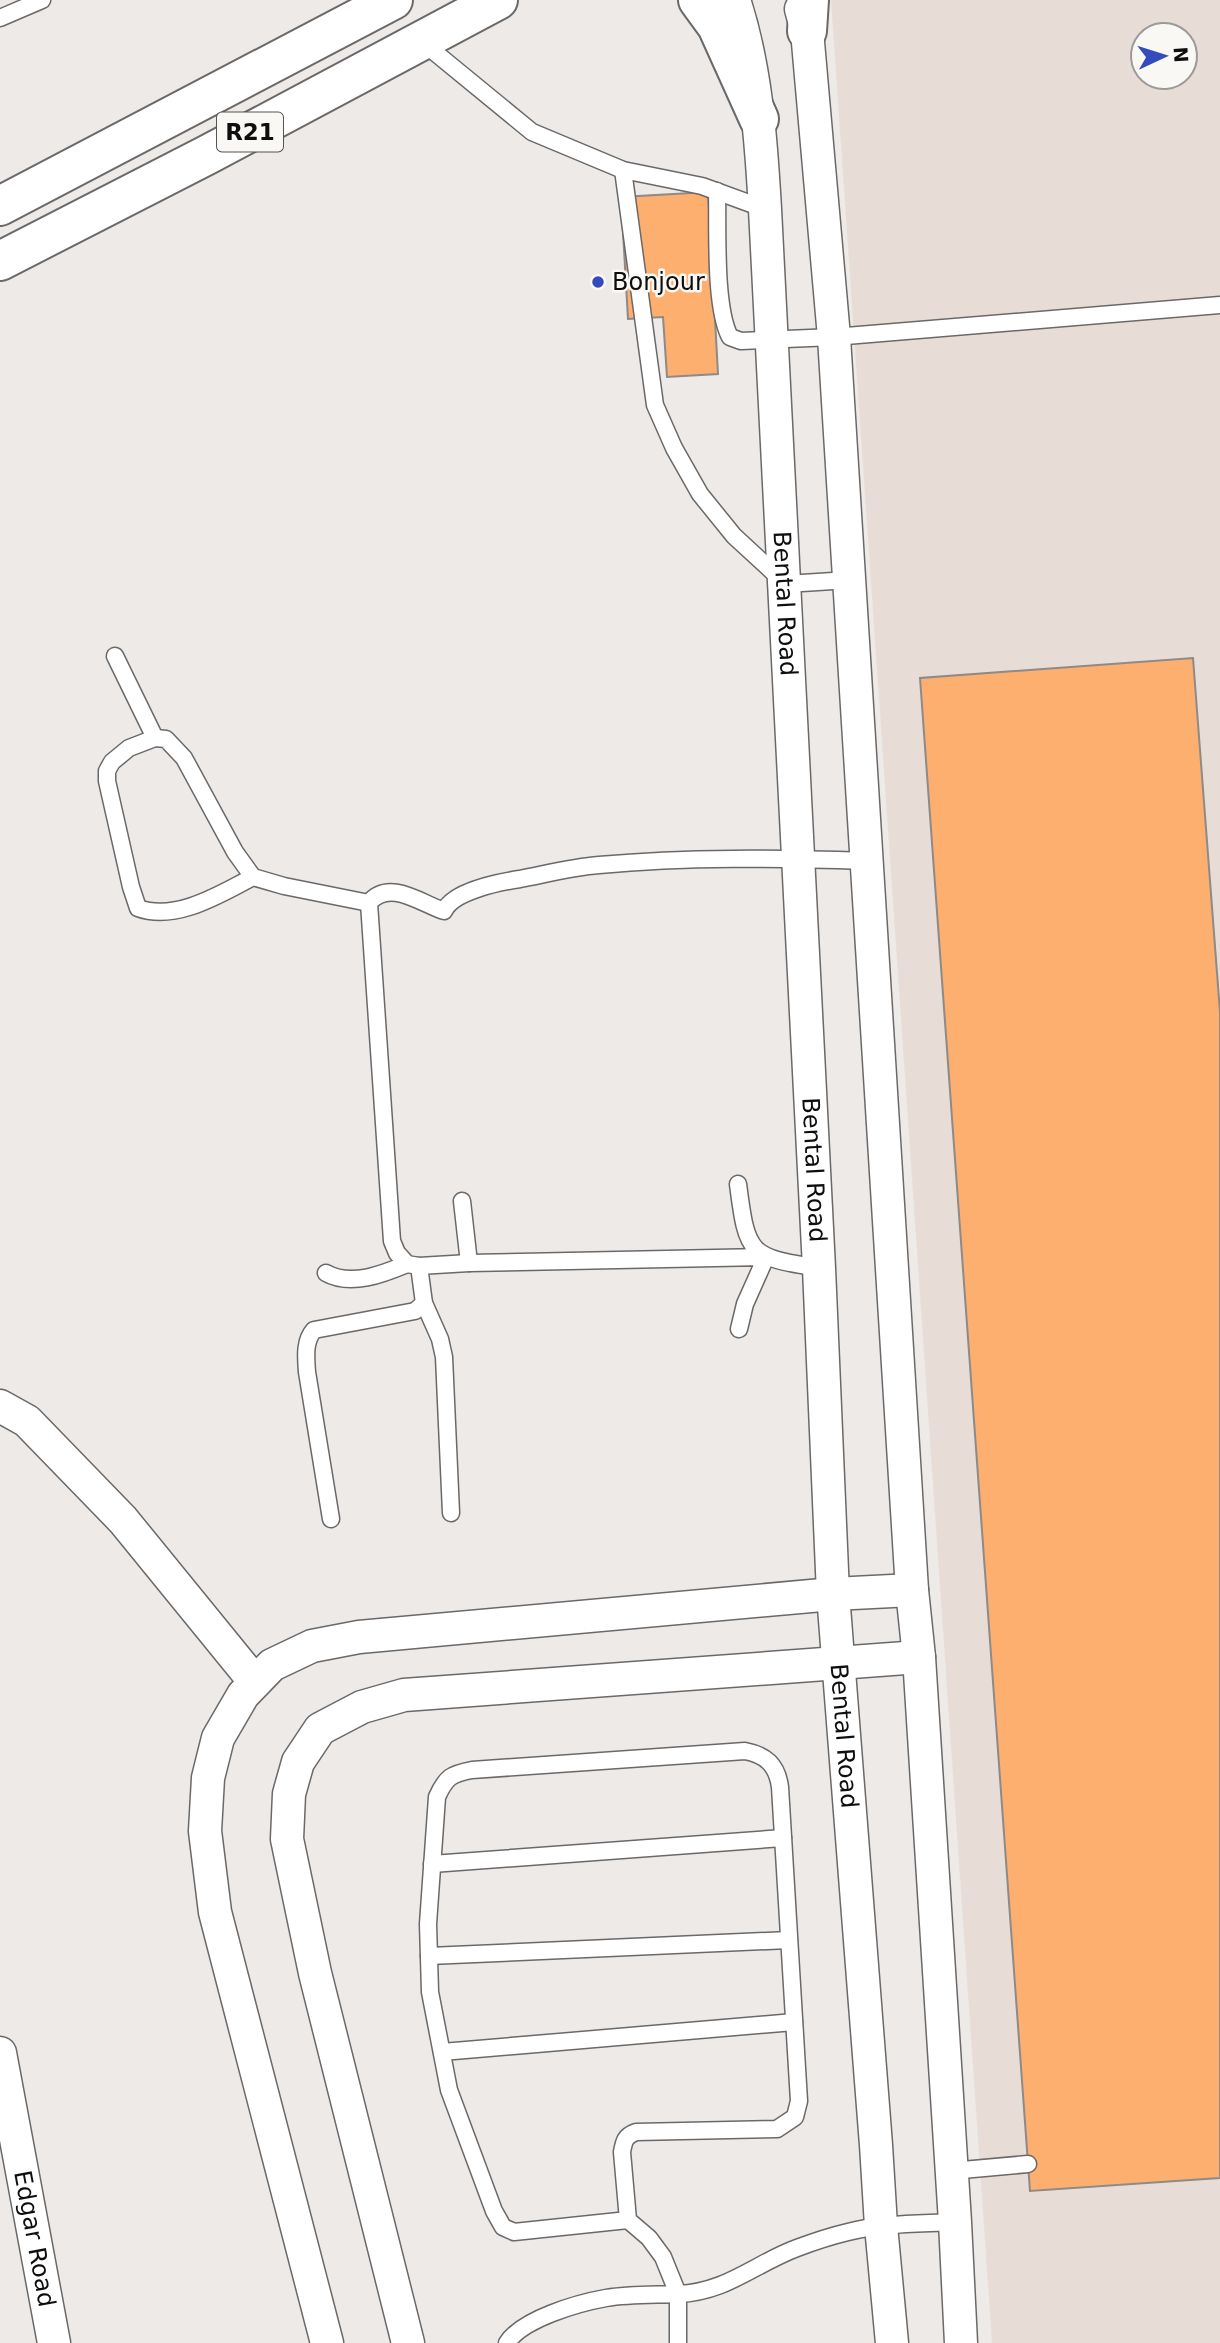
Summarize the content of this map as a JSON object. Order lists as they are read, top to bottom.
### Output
{
  "streets": {
    "main road": ["R21"],
    "street": ["Bental Road", "Edgar Road"]
  },
  "places": ["Bonjour"],
  "north": "right"
}
